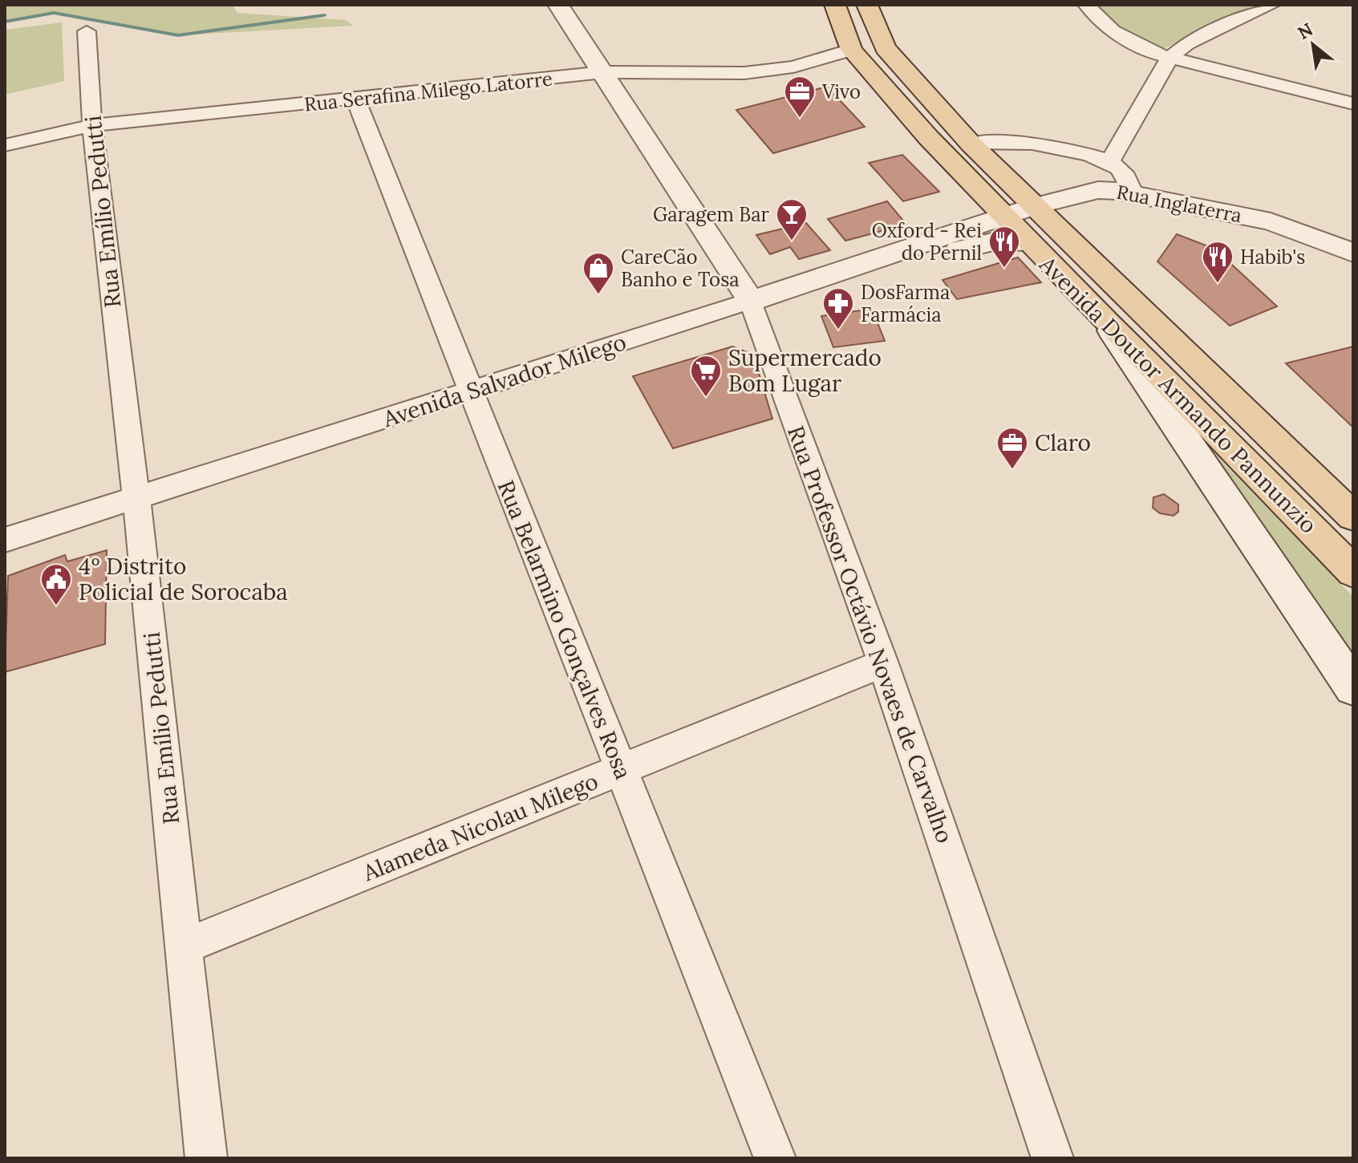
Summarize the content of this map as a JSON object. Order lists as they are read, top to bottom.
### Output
{
  "streets": {
    "main road": ["Avenida Doutor Armando Pannunzio"],
    "street": [
      "Rua Serafina Milego Latorre",
      "Rua Inglaterra",
      "Rua Emílio Pedutti",
      "Avenida Salvador Milego",
      "Rua Belarmino Gonçalves Rosa",
      "Rua Professor Octávio Novaes de Carvalho",
      "Alameda Nicolau Milego"
    ]
  },
  "crossings": [
    ["Rua Serafina Milego Latorre", "Rua Emílio Pedutti"],
    ["Rua Serafina Milego Latorre", "Avenida Doutor Armando Pannunzio"],
    ["Rua Serafina Milego Latorre", "Rua Belarmino Gonçalves Rosa"],
    ["Rua Serafina Milego Latorre", "Rua Professor Octávio Novaes de Carvalho"],
    ["Rua Inglaterra", "Avenida Salvador Milego"],
    ["Rua Inglaterra", "Avenida Doutor Armando Pannunzio"],
    ["Rua Emílio Pedutti", "Avenida Salvador Milego"],
    ["Rua Emílio Pedutti", "Alameda Nicolau Milego"],
    ["Avenida Salvador Milego", "Avenida Doutor Armando Pannunzio"],
    ["Avenida Salvador Milego", "Rua Belarmino Gonçalves Rosa"],
    ["Avenida Salvador Milego", "Rua Professor Octávio Novaes de Carvalho"],
    ["Rua Belarmino Gonçalves Rosa", "Alameda Nicolau Milego"],
    ["Rua Professor Octávio Novaes de Carvalho", "Alameda Nicolau Milego"]
  ],
  "places": {
    "office": ["Vivo", "Claro"],
    "bar": ["Garagem Bar"],
    "restaurant": ["Oxford - Rei do Pernil", "Habib's"],
    "shop": ["CareCão Banho e Tosa"],
    "pharmacy": ["DosFarma Farmácia"],
    "supermarket": ["Supermercado Bom Lugar"],
    "public building": ["4º Distrito Policial de Sorocaba"]
  },
  "north": "top left"
}
